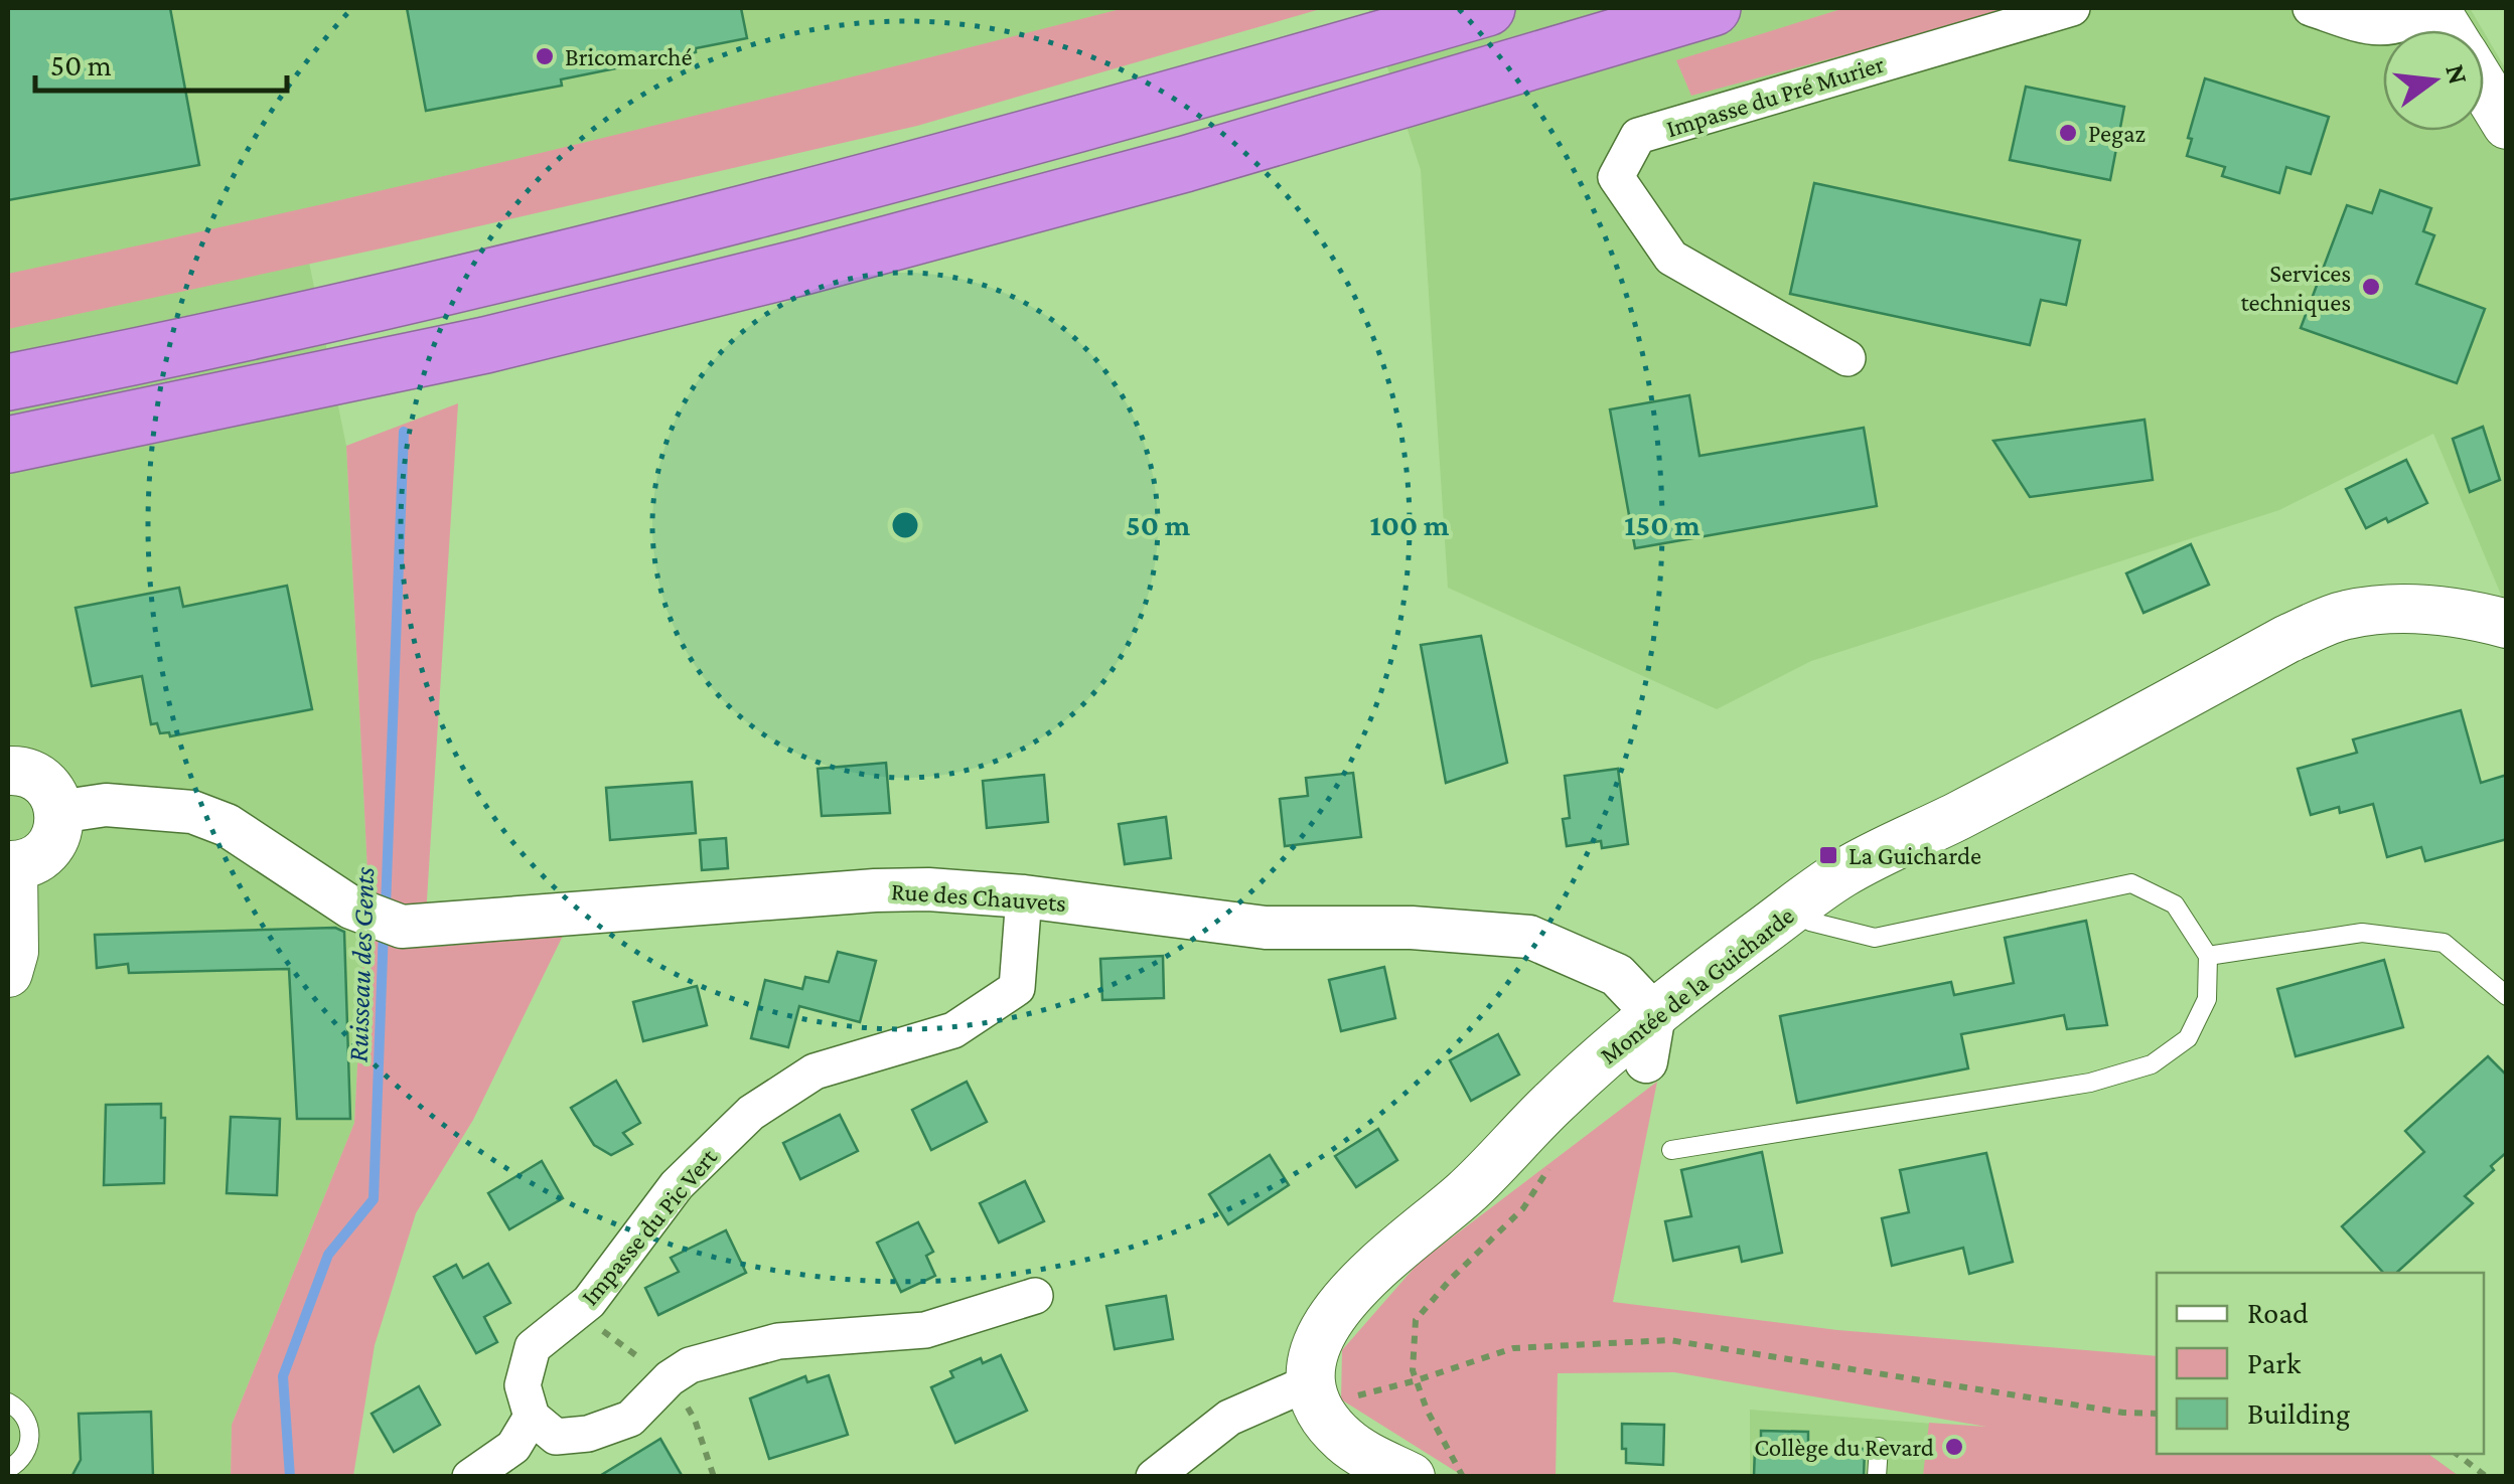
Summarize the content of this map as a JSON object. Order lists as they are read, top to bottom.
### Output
{
  "streets": {
    "main road": ["Montée de la Guicharde"],
    "street": ["Impasse du Pré Murier", "Rue des Chauvets", "Impasse du Pic Vert"]
  },
  "crossings": [
    ["Rue des Chauvets", "Montée de la Guicharde"],
    ["Rue des Chauvets", "Impasse du Pic Vert"]
  ],
  "water": ["Ruisseau des Gents"],
  "places": {
    "other": [
      "Bricomarché",
      "Pegaz",
      "Services techniques",
      "Collège du Revard"
    ],
    "transit": ["La Guicharde"]
  },
  "legend": ["Road", "Park", "Building"],
  "scale_bar": "50 m",
  "north": "right",
  "rings": ["50 m", "100 m", "150 m"]
}
